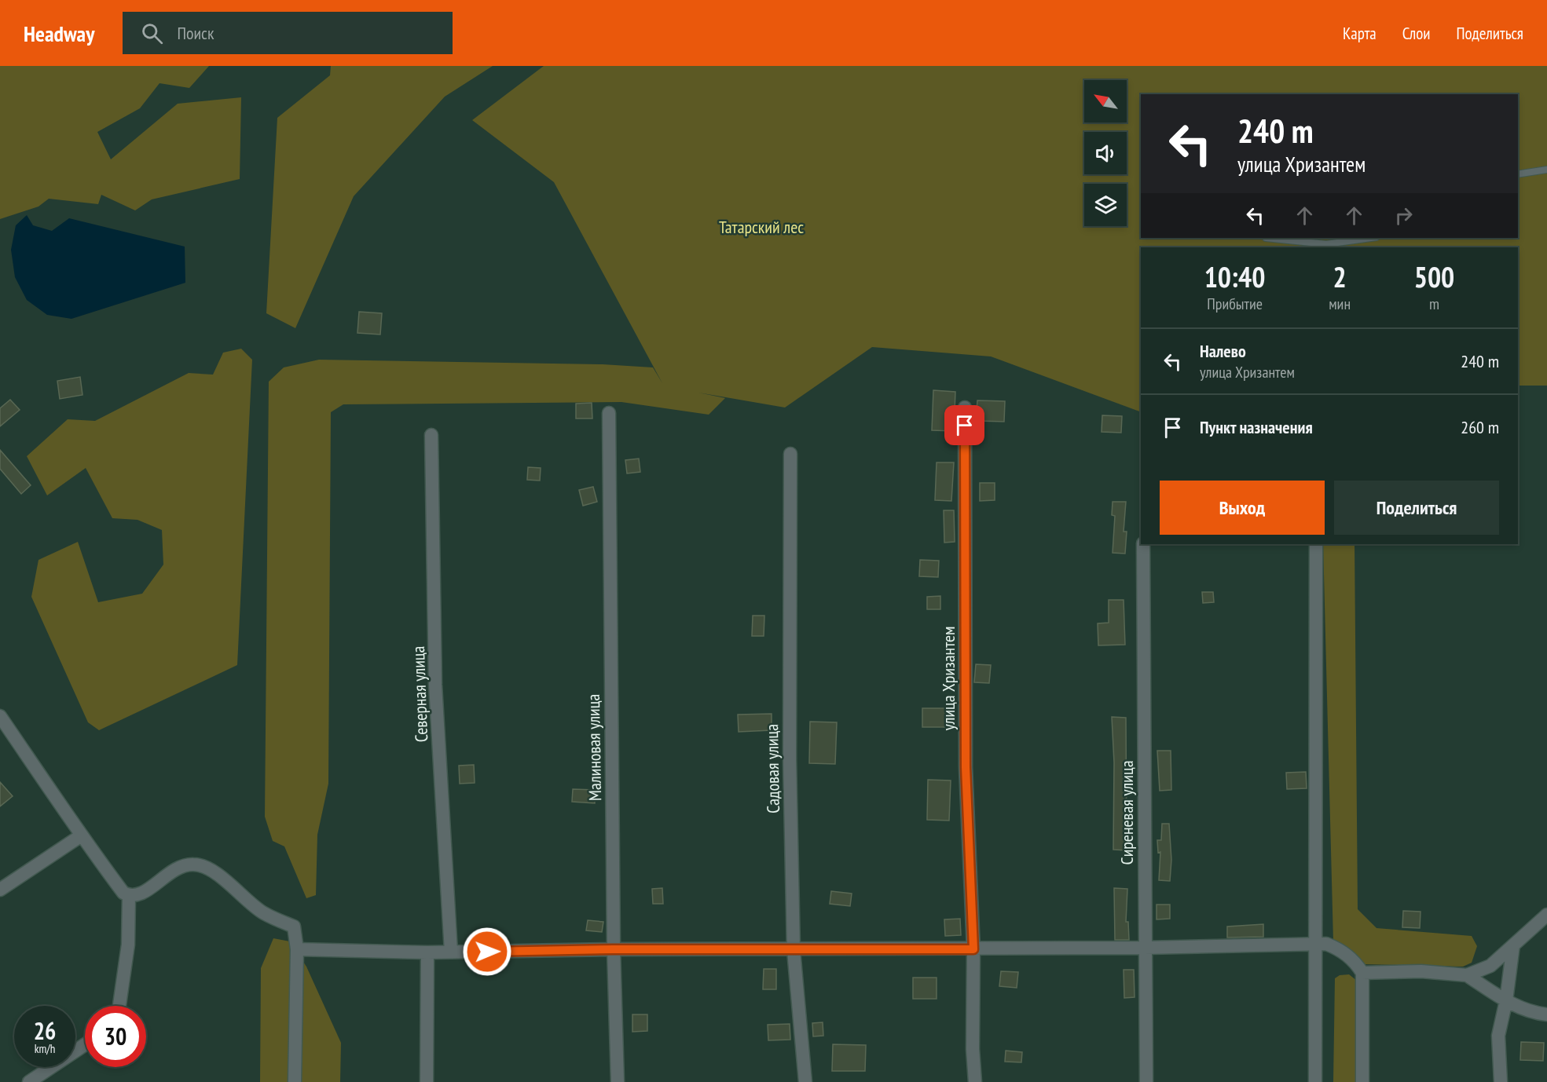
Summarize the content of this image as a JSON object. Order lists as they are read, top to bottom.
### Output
{
  "streets": {
    "street": [
      "улица Хризантем",
      "Северная улица",
      "Малиновая улица",
      "Садовая улица",
      "Сиреневая улица"
    ]
  },
  "parks": ["Татарский лес"],
  "north": "top left",
  "page": {
    "header": "Headway",
    "search": "Поиск",
    "nav": ["Карта", "Слои", "Поделиться"],
    "turn": ["240 m", "улица Хризантем"],
    "eta": [
      "10:40",
      "Прибытие",
      "2",
      "мин",
      "500",
      "m"
    ],
    "list": [
      {
        "name": "Налево",
        "note": "улица Хризантем",
        "value": "240 m"
      },
      {
        "name": "Пункт назначения",
        "value": "260 m"
      }
    ],
    "buttons": ["Выход", "Поделиться"],
    "speed": "26 km/h",
    "limit": "30"
  }
}
